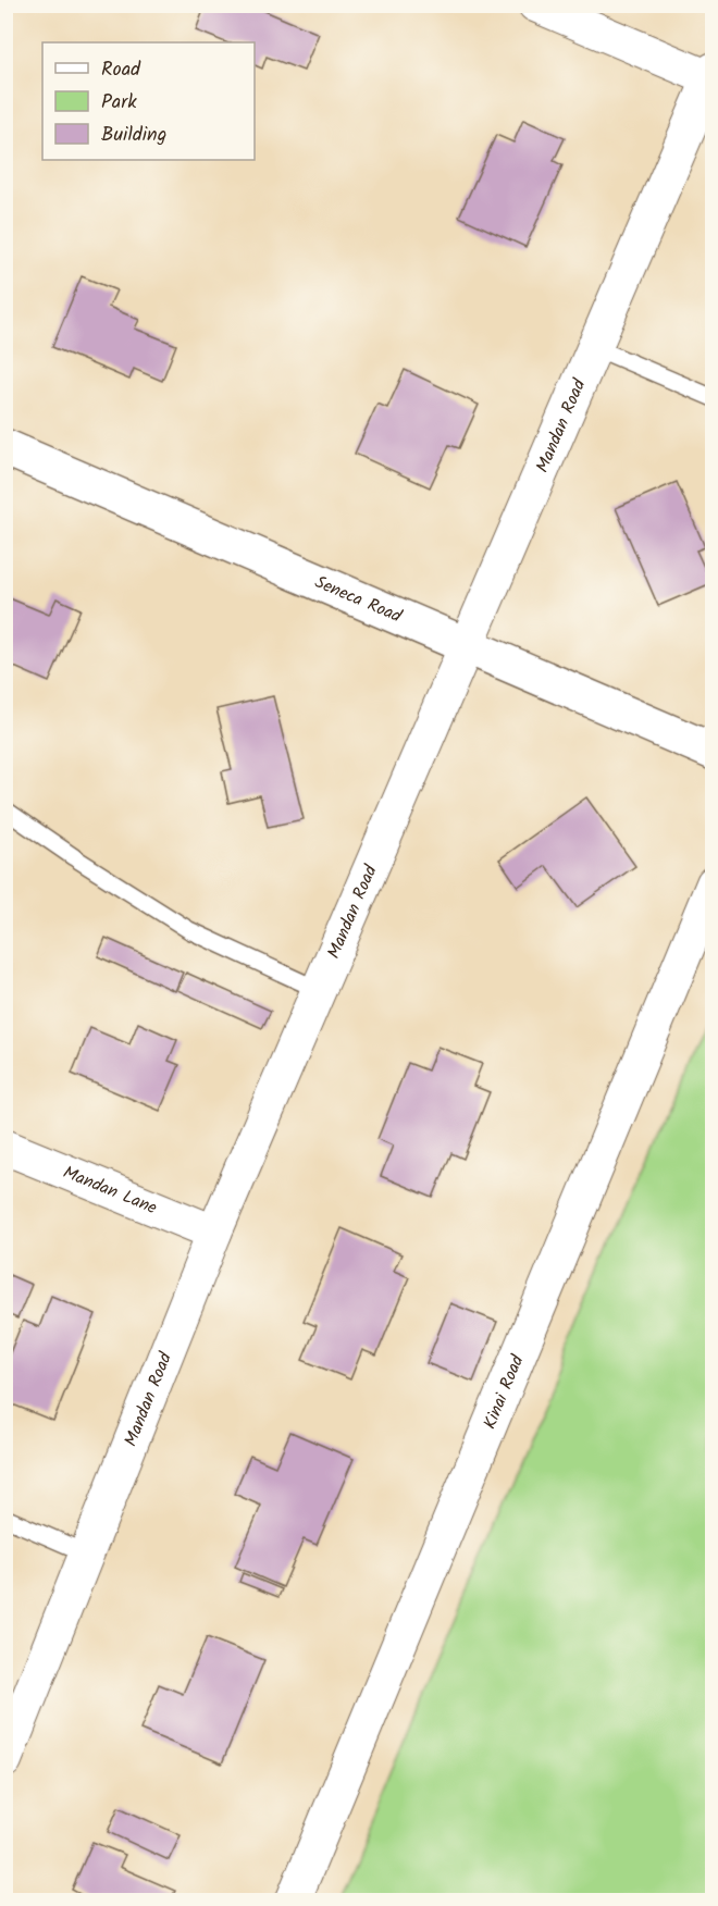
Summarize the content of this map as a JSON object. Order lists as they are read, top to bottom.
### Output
{
  "streets": {
    "street": [
      "Mandan Road",
      "Seneca Road",
      "Mandan Lane",
      "Kinai Road"
    ]
  },
  "crossings": [
    ["Mandan Road", "Seneca Road"],
    ["Mandan Road", "Mandan Lane"]
  ],
  "legend": ["Road", "Park", "Building"]
}
